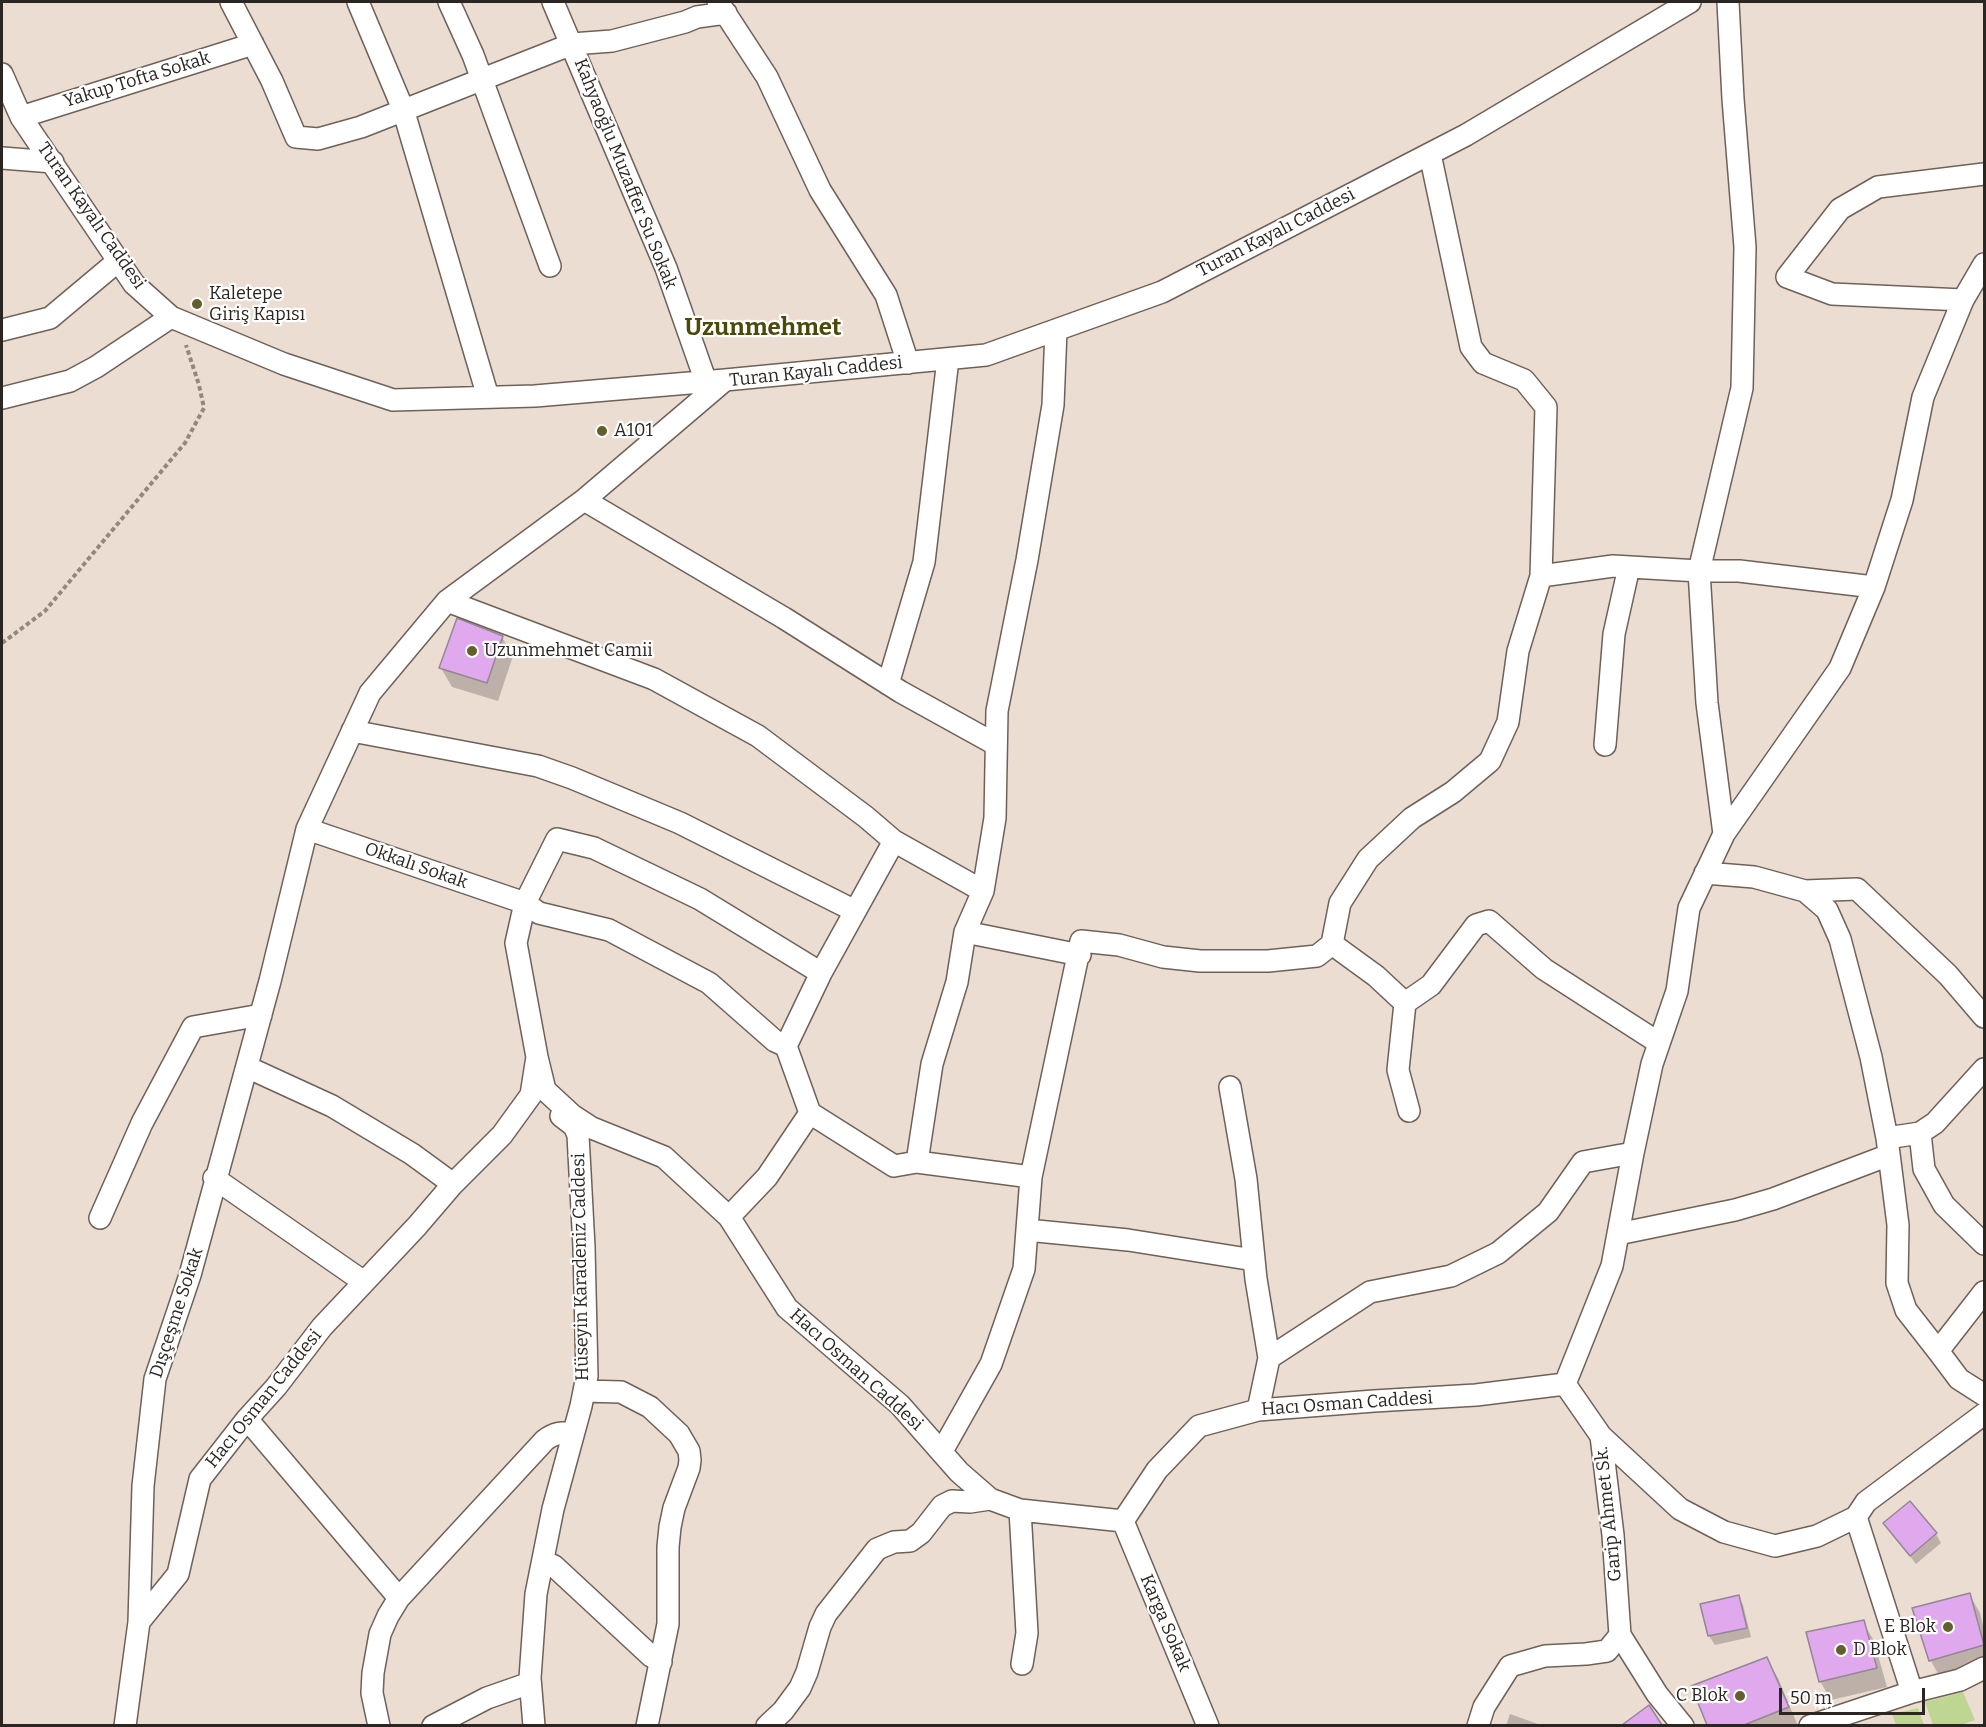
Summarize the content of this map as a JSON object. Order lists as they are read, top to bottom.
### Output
{
  "streets": {
    "street": [
      "Yakup Tofta Sokak",
      "Kahyaoğlu Muzaffer Su Sokak",
      "Turan Kayalı Caddesi",
      "Okkalı Sokak",
      "Hüseyin Karadeniz Caddesi",
      "Dışçeşme Sokak",
      "Hacı Osman Caddesi",
      "Garip Ahmet Sk.",
      "Karga Sokak"
    ]
  },
  "crossings": [
    ["Yakup Tofta Sokak", "Turan Kayalı Caddesi"],
    ["Kahyaoğlu Muzaffer Su Sokak", "Turan Kayalı Caddesi"],
    ["Kahyaoğlu Muzaffer Su Sokak", "Dışçeşme Sokak"],
    ["Turan Kayalı Caddesi", "Dışçeşme Sokak"],
    ["Okkalı Sokak", "Dışçeşme Sokak"],
    ["Okkalı Sokak", "Hacı Osman Caddesi"],
    ["Hüseyin Karadeniz Caddesi", "Hacı Osman Caddesi"],
    ["Dışçeşme Sokak", "Hacı Osman Caddesi"],
    ["Hacı Osman Caddesi", "Karga Sokak"]
  ],
  "districts": ["Uzunmehmet"],
  "places": [
    "Kaletepe Giriş Kapısı",
    "A101",
    "Uzunmehmet Camii",
    "E Blok",
    "D Blok",
    "C Blok"
  ],
  "scale_bar": "50 m"
}
